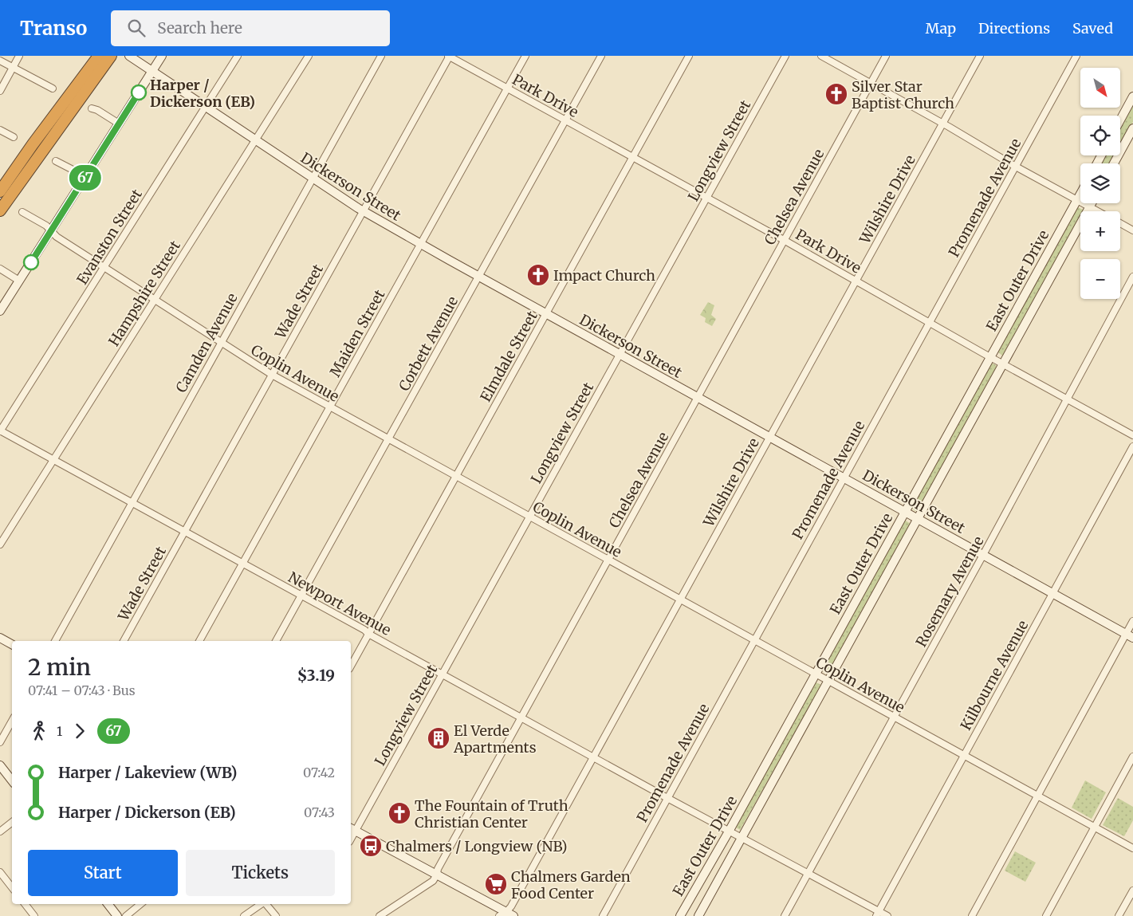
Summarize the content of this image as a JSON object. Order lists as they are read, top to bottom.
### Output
{
  "streets": {
    "street": [
      "Park Drive",
      "Longview Street",
      "Dickerson Street",
      "Chelsea Avenue",
      "Promenade Avenue",
      "Wilshire Drive",
      "Evanston Street",
      "East Outer Drive",
      "Hampshire Street",
      "Wade Street",
      "Maiden Street",
      "Camden Avenue",
      "Corbett Avenue",
      "Elmdale Street",
      "Coplin Avenue",
      "Rosemary Avenue",
      "Newport Avenue",
      "Kilbourne Avenue"
    ]
  },
  "crossings": [
    ["Park Drive", "Longview Street"],
    ["Park Drive", "Chelsea Avenue"],
    ["Park Drive", "Promenade Avenue"],
    ["Park Drive", "Wilshire Drive"],
    ["Park Drive", "East Outer Drive"],
    ["Park Drive", "Wade Street"],
    ["Park Drive", "Maiden Street"],
    ["Park Drive", "Corbett Avenue"],
    ["Park Drive", "Elmdale Street"],
    ["Park Drive", "Rosemary Avenue"],
    ["Longview Street", "Dickerson Street"],
    ["Longview Street", "Coplin Avenue"],
    ["Longview Street", "Newport Avenue"],
    ["Dickerson Street", "Chelsea Avenue"],
    ["Dickerson Street", "Promenade Avenue"],
    ["Dickerson Street", "Wilshire Drive"],
    ["Dickerson Street", "Evanston Street"],
    ["Dickerson Street", "East Outer Drive"],
    ["Dickerson Street", "Hampshire Street"],
    ["Dickerson Street", "Wade Street"],
    ["Dickerson Street", "Maiden Street"],
    ["Dickerson Street", "Camden Avenue"],
    ["Dickerson Street", "Corbett Avenue"],
    ["Dickerson Street", "Elmdale Street"],
    ["Dickerson Street", "Rosemary Avenue"],
    ["Dickerson Street", "Kilbourne Avenue"],
    ["Chelsea Avenue", "Coplin Avenue"],
    ["Chelsea Avenue", "Newport Avenue"],
    ["Promenade Avenue", "Coplin Avenue"],
    ["Promenade Avenue", "Newport Avenue"],
    ["Wilshire Drive", "Coplin Avenue"],
    ["Wilshire Drive", "Newport Avenue"],
    ["Evanston Street", "Coplin Avenue"],
    ["Evanston Street", "Newport Avenue"],
    ["East Outer Drive", "Coplin Avenue"],
    ["East Outer Drive", "Newport Avenue"],
    ["Hampshire Street", "Coplin Avenue"],
    ["Hampshire Street", "Newport Avenue"],
    ["Wade Street", "Coplin Avenue"],
    ["Wade Street", "Newport Avenue"],
    ["Maiden Street", "Coplin Avenue"],
    ["Maiden Street", "Newport Avenue"],
    ["Camden Avenue", "Coplin Avenue"],
    ["Camden Avenue", "Newport Avenue"],
    ["Corbett Avenue", "Coplin Avenue"],
    ["Corbett Avenue", "Newport Avenue"],
    ["Elmdale Street", "Coplin Avenue"],
    ["Elmdale Street", "Newport Avenue"],
    ["Coplin Avenue", "Rosemary Avenue"],
    ["Coplin Avenue", "Kilbourne Avenue"]
  ],
  "places": {
    "other": ["Harper / Dickerson (EB)"],
    "church": ["Silver Star Baptist Church", "Impact Church", "The Fountain of Truth Christian Center"],
    "building": ["El Verde Apartments"],
    "bus stop": ["Chalmers / Longview (NB)"],
    "supermarket": ["Chalmers Garden Food Center"]
  },
  "lines": ["bus line 67"],
  "north": "bottom right",
  "page": {
    "header": "Transo",
    "search": "Search here",
    "nav": ["Map", "Directions", "Saved"],
    "on_map": "67",
    "map_buttons": ["+", "−"],
    "heading": ["2 min", "07:41 – 07:43 · Bus", "$3.19"],
    "legs": ["1", "67"],
    "list": [
      {
        "name": "Harper / Lakeview (WB)",
        "value": "07:42"
      },
      {
        "name": "Harper / Dickerson (EB)",
        "value": "07:43"
      }
    ],
    "buttons": ["Start", "Tickets"]
  }
}
